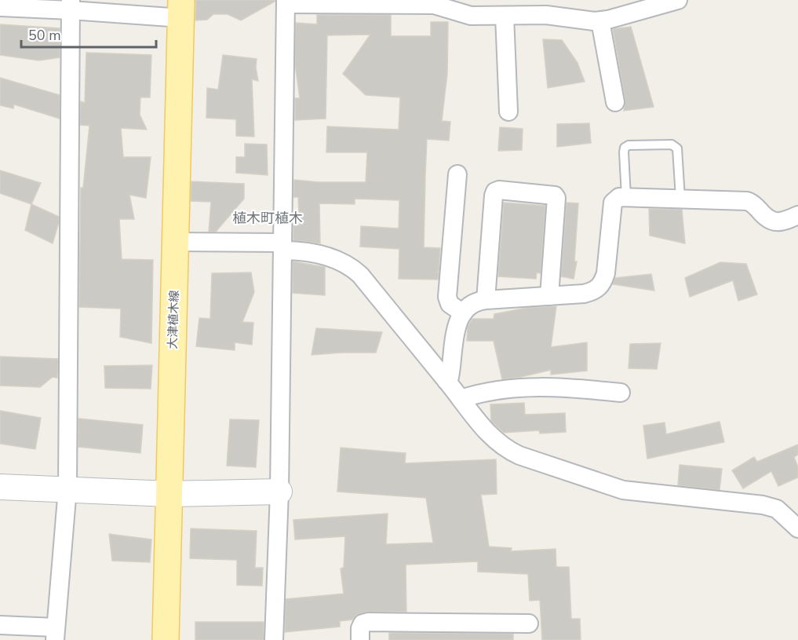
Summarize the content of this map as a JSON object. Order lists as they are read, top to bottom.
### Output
{
  "streets": {
    "main road": ["大津植木線"]
  },
  "districts": ["植木町植木"],
  "scale_bar": "50 m"
}
